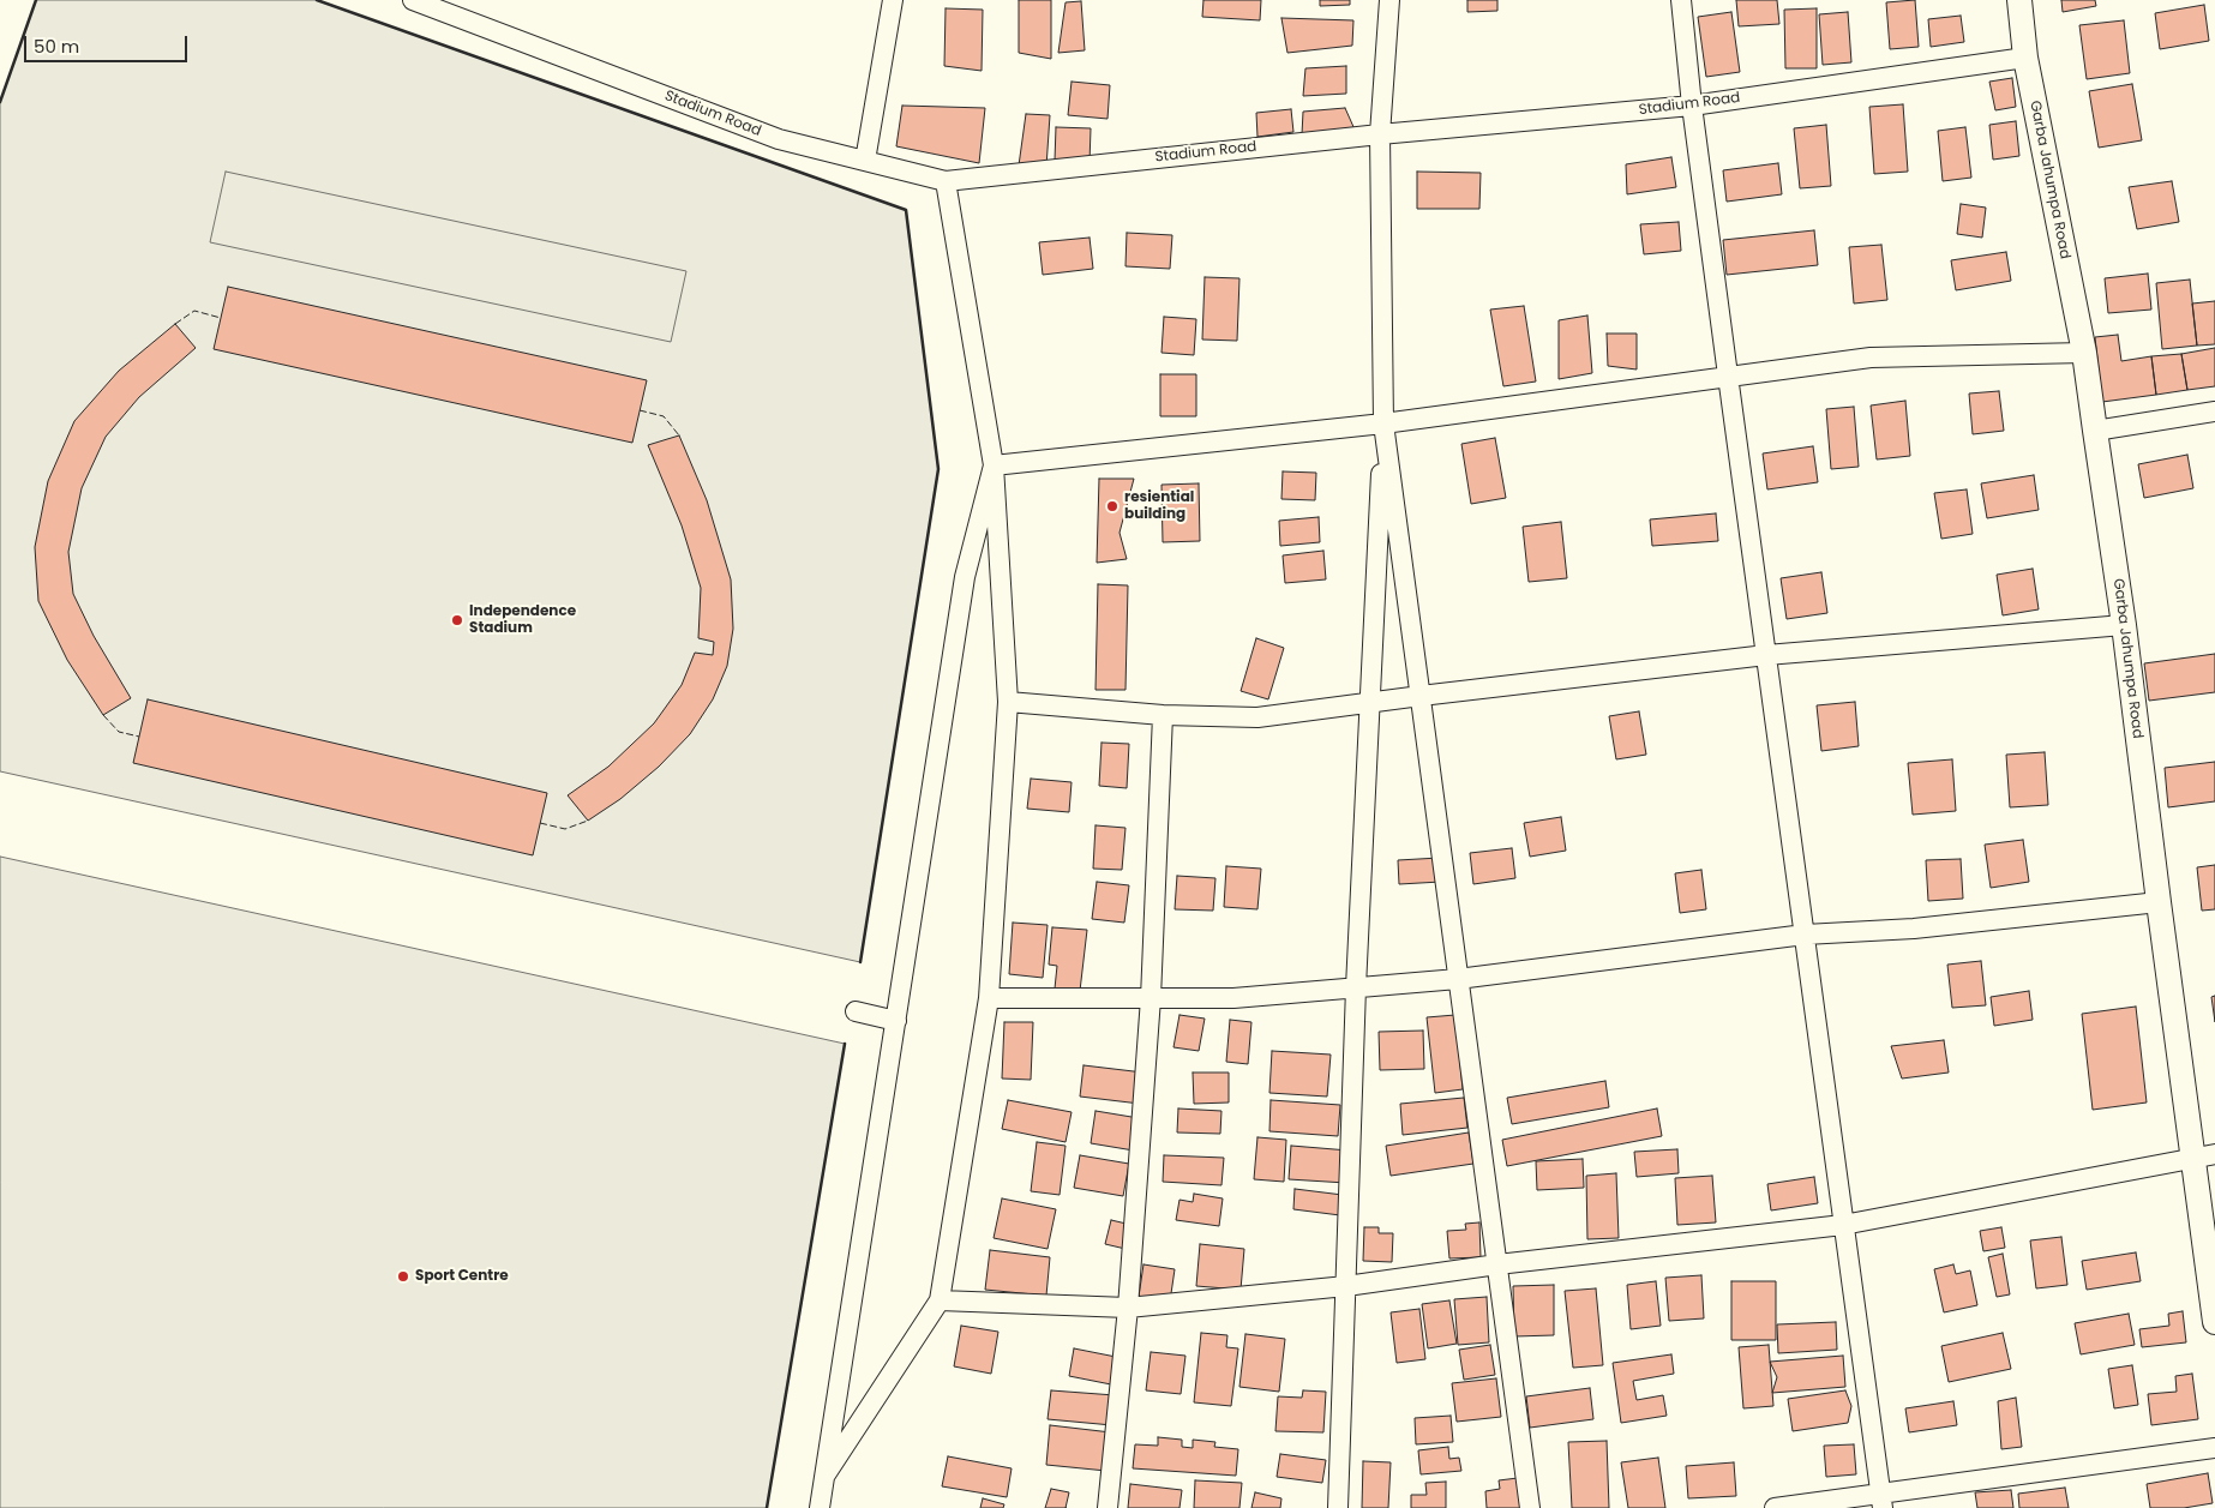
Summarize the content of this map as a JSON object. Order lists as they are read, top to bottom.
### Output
{
  "streets": {
    "street": ["Stadium Road", "Garba Jahumpa Road"]
  },
  "crossings": [
    ["Stadium Road", "Garba Jahumpa Road"]
  ],
  "places": ["resiential building", "Independence Stadium", "Sport Centre"],
  "scale_bar": "50 m"
}
